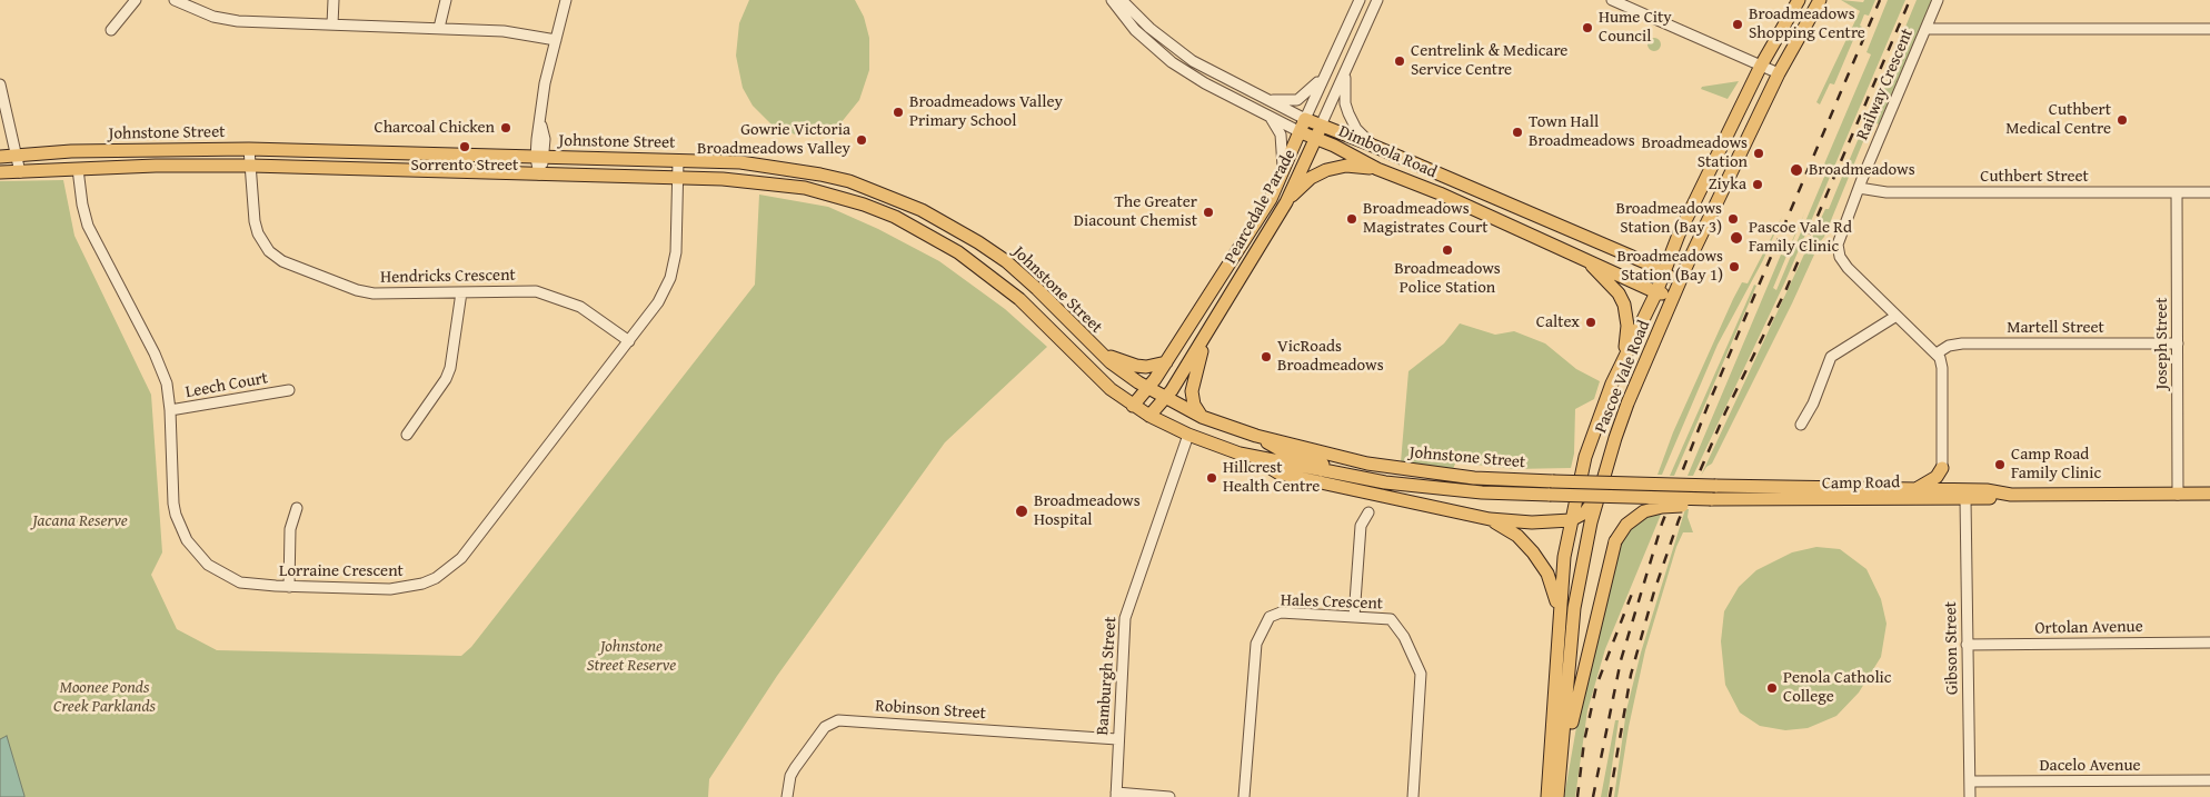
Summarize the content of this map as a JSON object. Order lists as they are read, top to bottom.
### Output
{
  "streets": {
    "main road": [
      "Johnstone Street",
      "Dimboola Road",
      "Pearcedale Parade",
      "Pascoe Vale Road",
      "Camp Road"
    ],
    "street": [
      "Railway Crescent",
      "Cuthbert Street",
      "Hendricks Crescent",
      "Martell Street",
      "Joseph Street",
      "Leech Court",
      "Lorraine Crescent",
      "Hales Crescent",
      "Ortolan Avenue",
      "Gibson Street",
      "Bamburgh Street",
      "Robinson Street",
      "Dacelo Avenue"
    ]
  },
  "crossings": [
    ["Railway Crescent", "Cuthbert Street"],
    ["Railway Crescent", "Martell Street"],
    ["Johnstone Street", "Pearcedale Parade"],
    ["Johnstone Street", "Hendricks Crescent"],
    ["Johnstone Street", "Camp Road"],
    ["Johnstone Street", "Lorraine Crescent"],
    ["Johnstone Street", "Bamburgh Street"],
    ["Dimboola Road", "Pearcedale Parade"],
    ["Dimboola Road", "Pascoe Vale Road"],
    ["Cuthbert Street", "Joseph Street"],
    ["Hendricks Crescent", "Lorraine Crescent"],
    ["Martell Street", "Joseph Street"],
    ["Joseph Street", "Camp Road"],
    ["Leech Court", "Lorraine Crescent"],
    ["Camp Road", "Gibson Street"],
    ["Ortolan Avenue", "Gibson Street"],
    ["Gibson Street", "Dacelo Avenue"],
    ["Bamburgh Street", "Robinson Street"]
  ],
  "parks": ["Jacana Reserve", "Johnstone Street Reserve", "Moonee Ponds Creek Parklands"],
  "places": [
    "Broadmeadows Shopping Centre",
    "Hume City Council",
    "Centrelink & Medicare Service Centre",
    "Broadmeadows Valley Primary School",
    "Cuthbert Medical Centre",
    "Charcoal Chicken",
    "Town Hall Broadmeadows",
    "Gowrie Victoria Broadmeadows Valley",
    "Sorrento Street",
    "Broadmeadows Station",
    "Broadmeadows",
    "Ziyka",
    "The Greater Diacount Chemist",
    "Broadmeadows Magistrates Court",
    "Broadmeadows Station (Bay 3)",
    "Pascoe Vale Rd Family Clinic",
    "Broadmeadows Police Station",
    "Broadmeadows Station (Bay 1)",
    "Caltex",
    "VicRoads Broadmeadows",
    "Camp Road Family Clinic",
    "Hillcrest Health Centre",
    "Broadmeadows Hospital",
    "Penola Catholic College"
  ]
}
